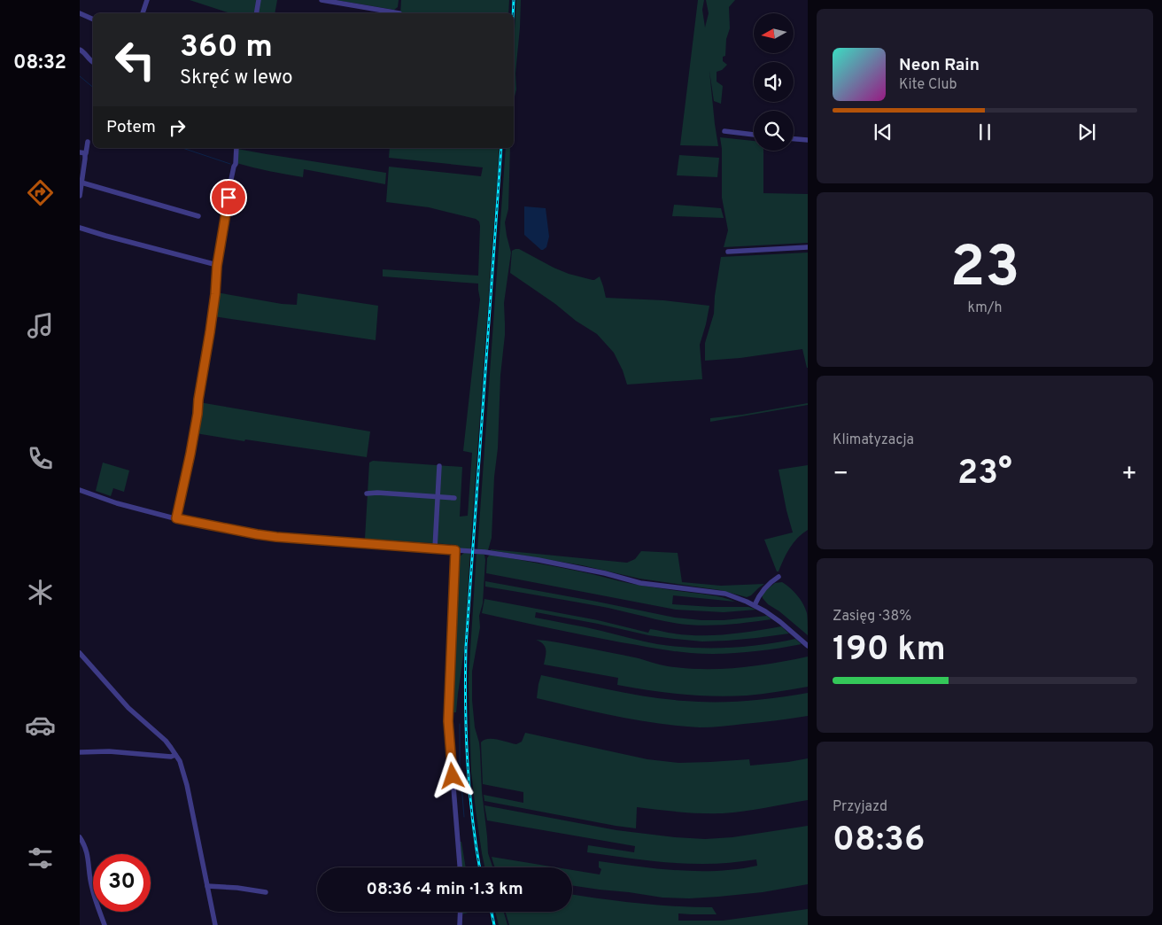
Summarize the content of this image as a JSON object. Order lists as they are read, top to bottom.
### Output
{
  "north": "left",
  "page": {
    "tabs": "08:32",
    "turn": ["360 m", "Skręć w lewo"],
    "song": ["Neon Rain", "Kite Club"],
    "then": "Potem",
    "tile": [
      ["23", "km/h"],
      "Klimatyzacja",
      ["Zasięg · 38%", "190 km"],
      ["Przyjazd", "08:36"]
    ],
    "heat": ["−", "23°", "+"],
    "limit": "30",
    "trip": "08:36 · 4 min · 1.3 km"
  }
}
